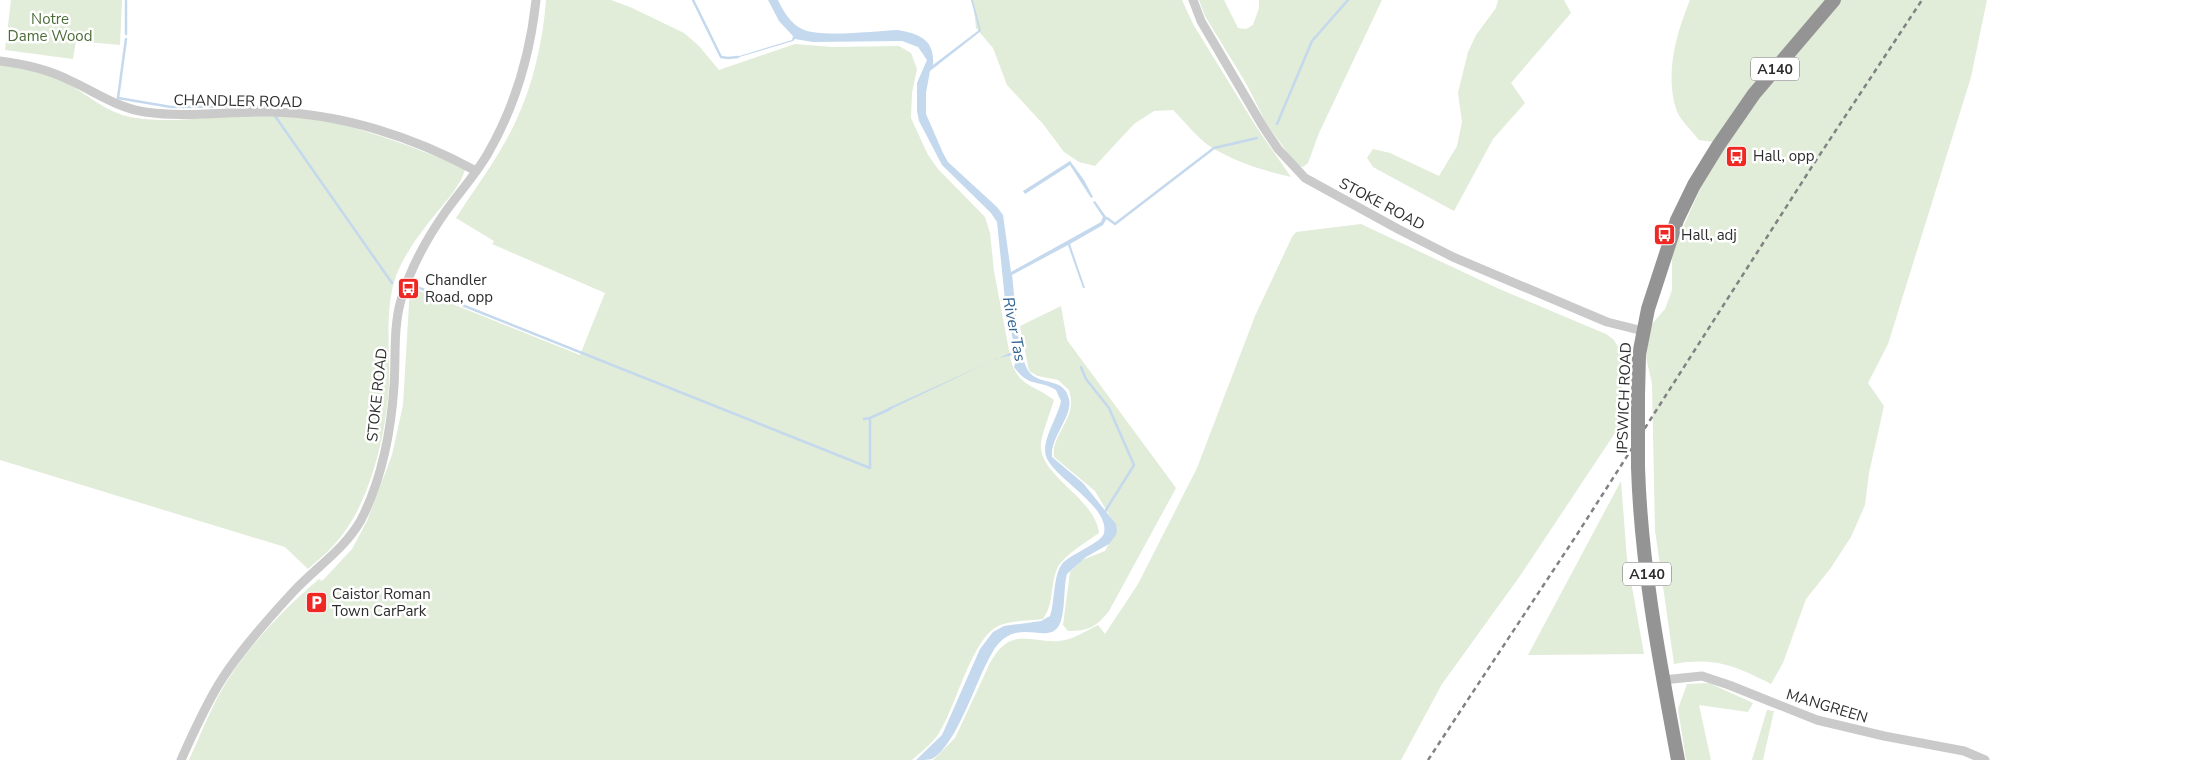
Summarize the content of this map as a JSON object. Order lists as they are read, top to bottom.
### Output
{
  "streets": {
    "highway": ["A140", "IPSWICH ROAD"],
    "street": ["CHANDLER ROAD", "STOKE ROAD", "MANGREEN"]
  },
  "crossings": [
    ["CHANDLER ROAD", "STOKE ROAD"],
    ["STOKE ROAD", "IPSWICH ROAD"],
    ["IPSWICH ROAD", "MANGREEN"]
  ],
  "water": ["River Tas"],
  "parks": ["Notre Dame Wood"],
  "places": {
    "bus stop": ["Hall, opp", "Hall, adj", "Chandler Road, opp"],
    "parking": ["Caistor Roman Town CarPark"]
  }
}
